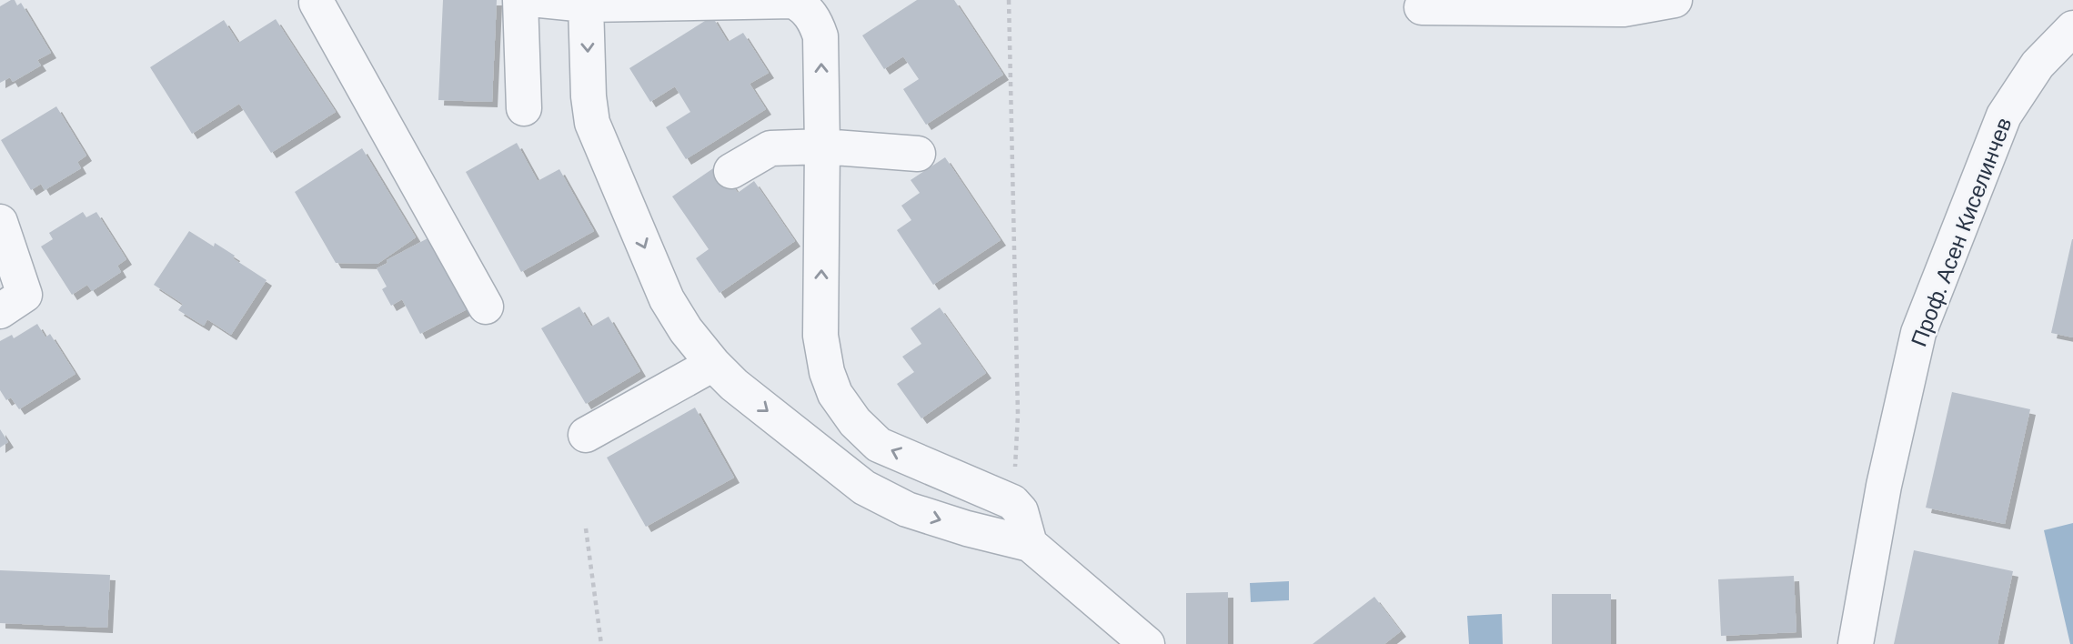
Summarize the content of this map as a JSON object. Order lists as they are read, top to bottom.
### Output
{
  "streets": {
    "street": ["Проф. Асен Киселинчев"]
  }
}
